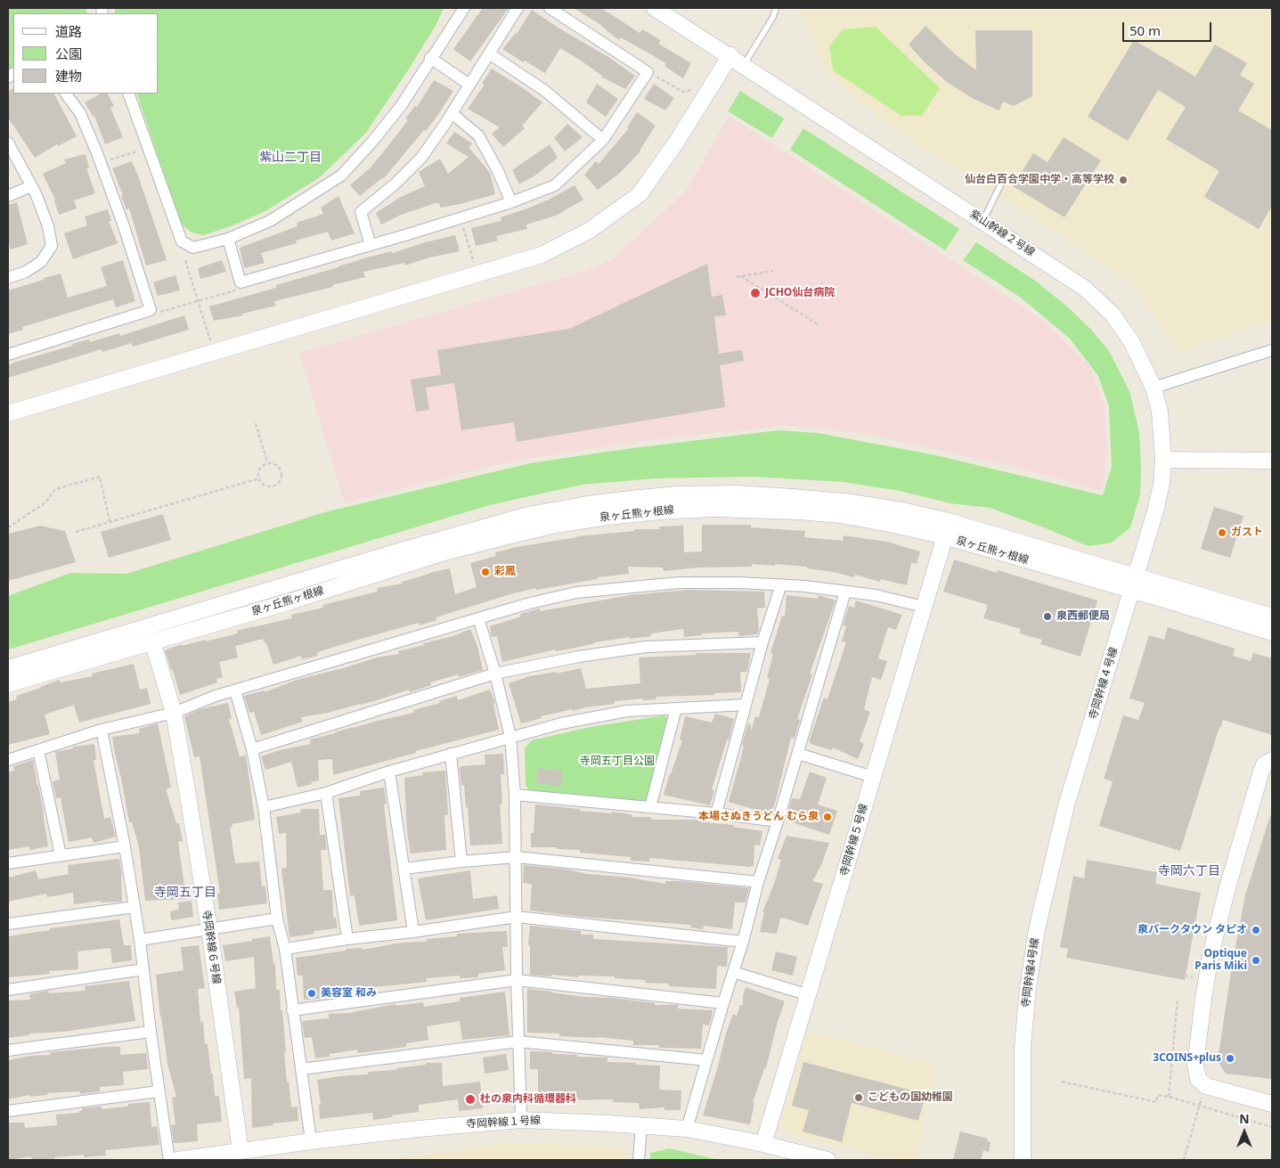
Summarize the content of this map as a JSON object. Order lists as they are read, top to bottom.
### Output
{
  "streets": {
    "street": [
      "紫山幹線２号線",
      "泉ヶ丘熊ヶ根線",
      "寺岡幹線４号線",
      "寺岡幹線５号線",
      "寺岡幹線６号線",
      "寺岡幹線4号線",
      "寺岡幹線１号線"
    ]
  },
  "crossings": [
    ["紫山幹線２号線", "泉ヶ丘熊ヶ根線"],
    ["紫山幹線２号線", "寺岡幹線４号線"],
    ["泉ヶ丘熊ヶ根線", "寺岡幹線４号線"],
    ["泉ヶ丘熊ヶ根線", "寺岡幹線５号線"],
    ["泉ヶ丘熊ヶ根線", "寺岡幹線６号線"],
    ["寺岡幹線４号線", "寺岡幹線4号線"],
    ["寺岡幹線５号線", "寺岡幹線１号線"],
    ["寺岡幹線６号線", "寺岡幹線１号線"]
  ],
  "districts": ["紫山二丁目", "寺岡六丁目", "寺岡五丁目"],
  "parks": ["寺岡五丁目公園"],
  "places": [
    "仙台白百合学園中学・高等学校",
    "JCHO仙台病院",
    "ガスト",
    "彩鳳",
    "泉西郵便局",
    "本場さぬきうどん むら泉",
    "泉パークタウン タピオ",
    "Optique Paris Miki",
    "美容室 和み",
    "3COINS+plus",
    "こどもの国幼稚園",
    "杜の泉内科循環器科"
  ],
  "legend": ["道路", "公園", "建物"],
  "scale_bar": "50 m",
  "north": "top"
}
